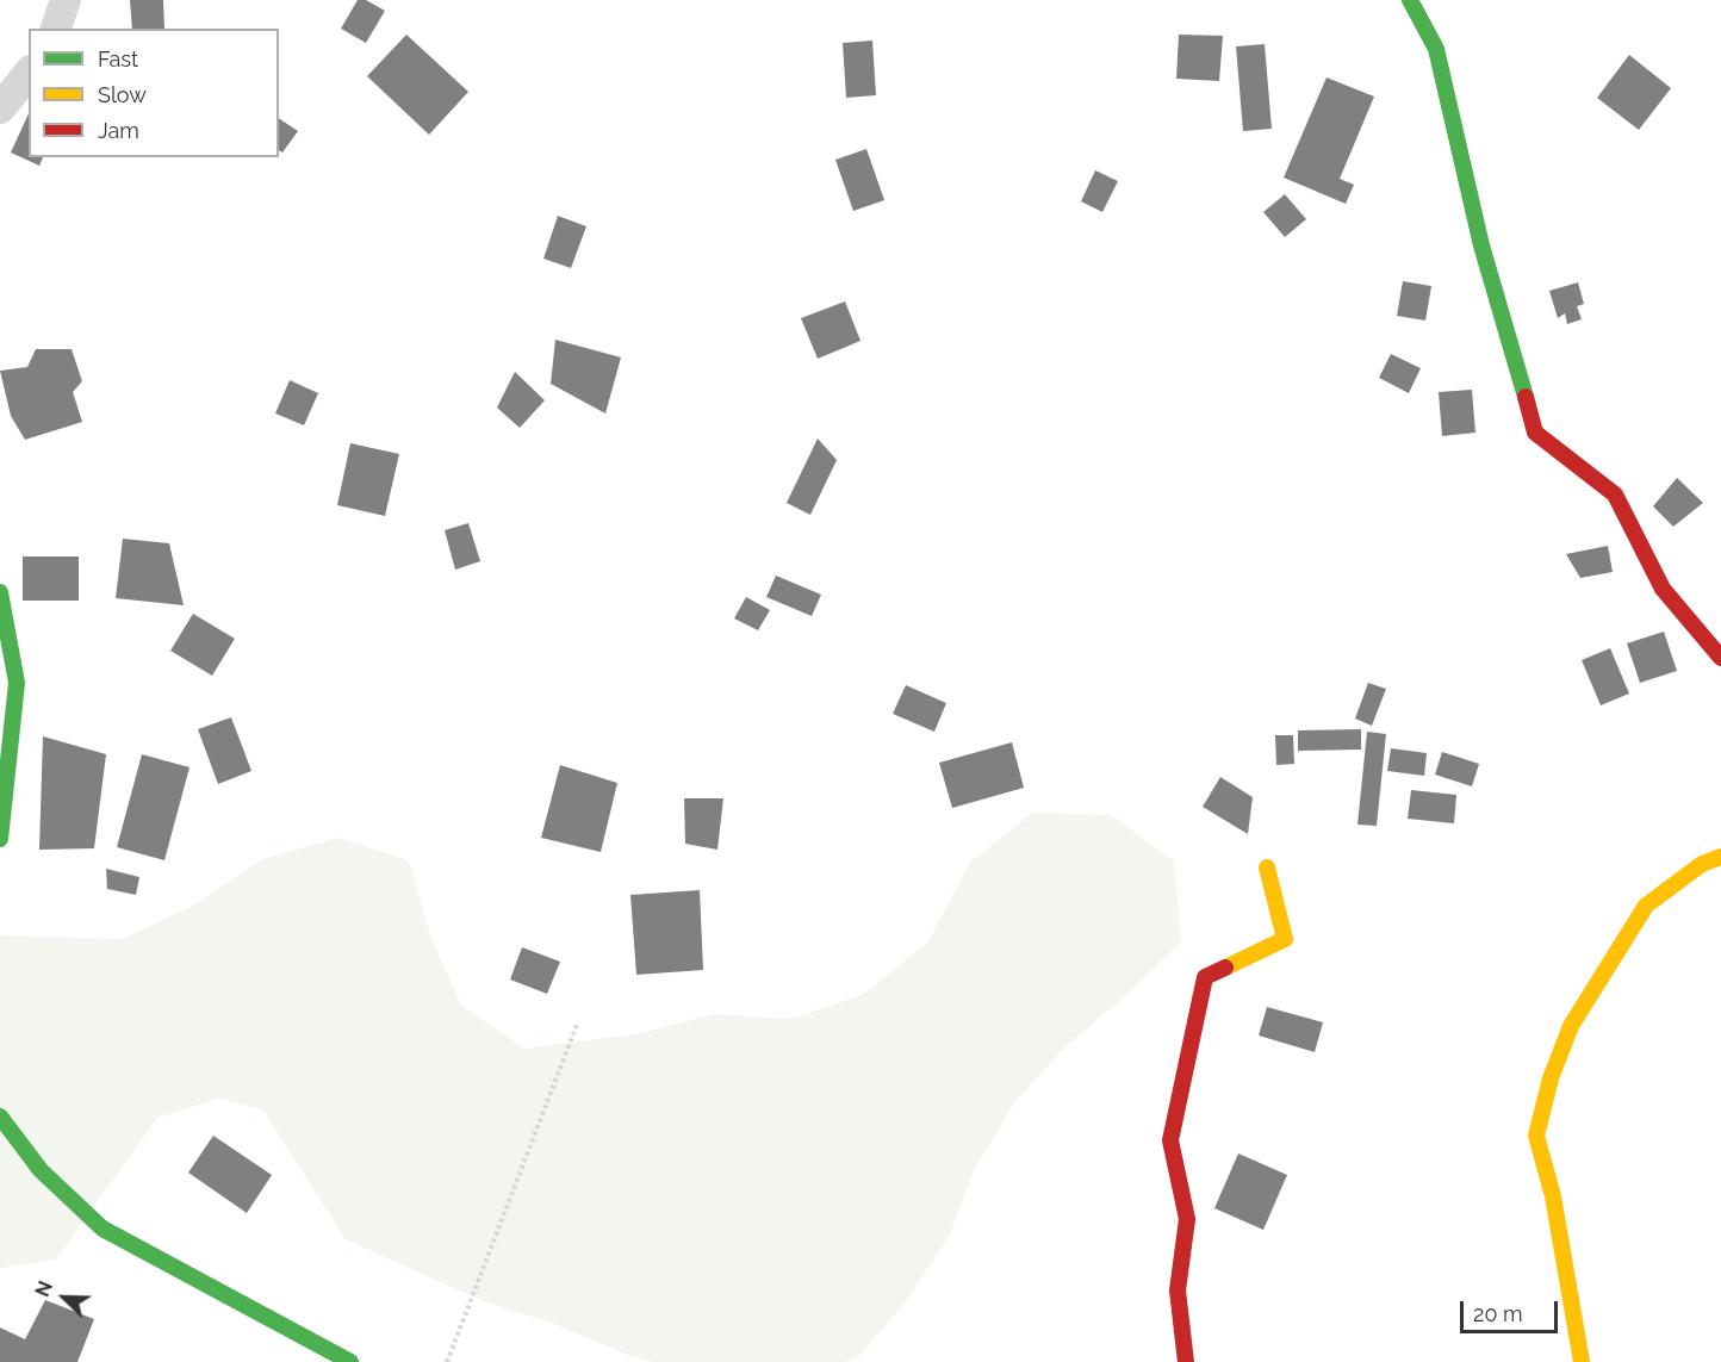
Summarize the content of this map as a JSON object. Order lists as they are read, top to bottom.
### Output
{
  "legend": ["Fast", "Slow", "Jam"],
  "scale_bar": "20 m",
  "north": "top left"
}
